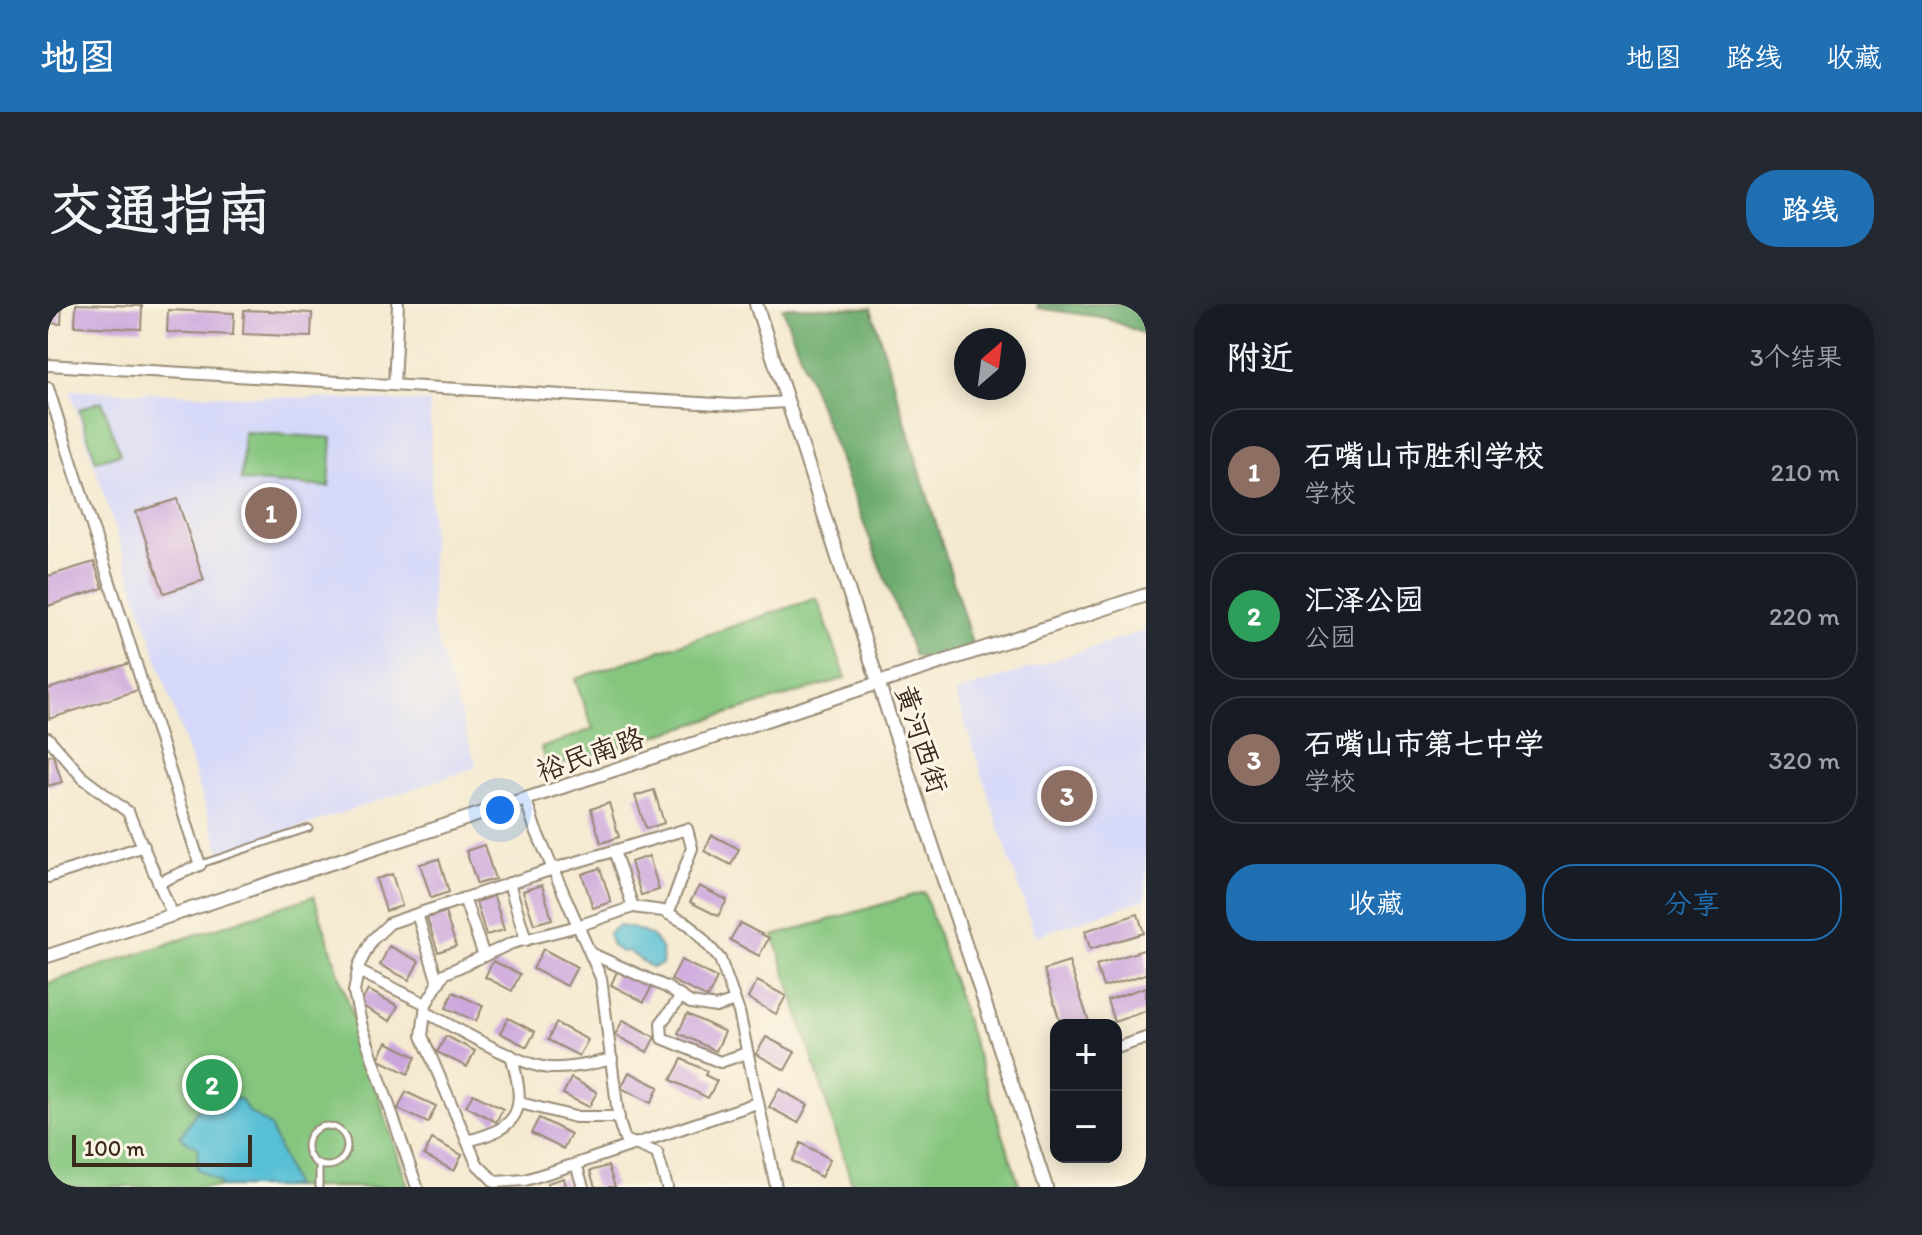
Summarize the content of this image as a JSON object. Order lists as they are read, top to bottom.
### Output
{
  "streets": {
    "street": ["黄河西街", "裕民南路"]
  },
  "crossings": [
    ["黄河西街", "裕民南路"]
  ],
  "scale_bar": "100 m",
  "north": "top right",
  "page": {
    "header": "地图",
    "nav": ["地图", "路线", "收藏"],
    "buttons": [
      "路线",
      ["收藏", "分享"]
    ],
    "title": "交通指南",
    "heading": ["附近", "3个结果"],
    "list": [
      {
        "mark": "1",
        "name": "石嘴山市胜利学校",
        "note": "学校",
        "value": "210 m"
      },
      {
        "mark": "2",
        "name": "汇泽公园",
        "note": "公园",
        "value": "220 m"
      },
      {
        "mark": "3",
        "name": "石嘴山市第七中学",
        "note": "学校",
        "value": "320 m"
      }
    ],
    "pins": ["1", "3", "2"],
    "map_buttons": ["+", "−"],
    "scale": "100 m"
  }
}
